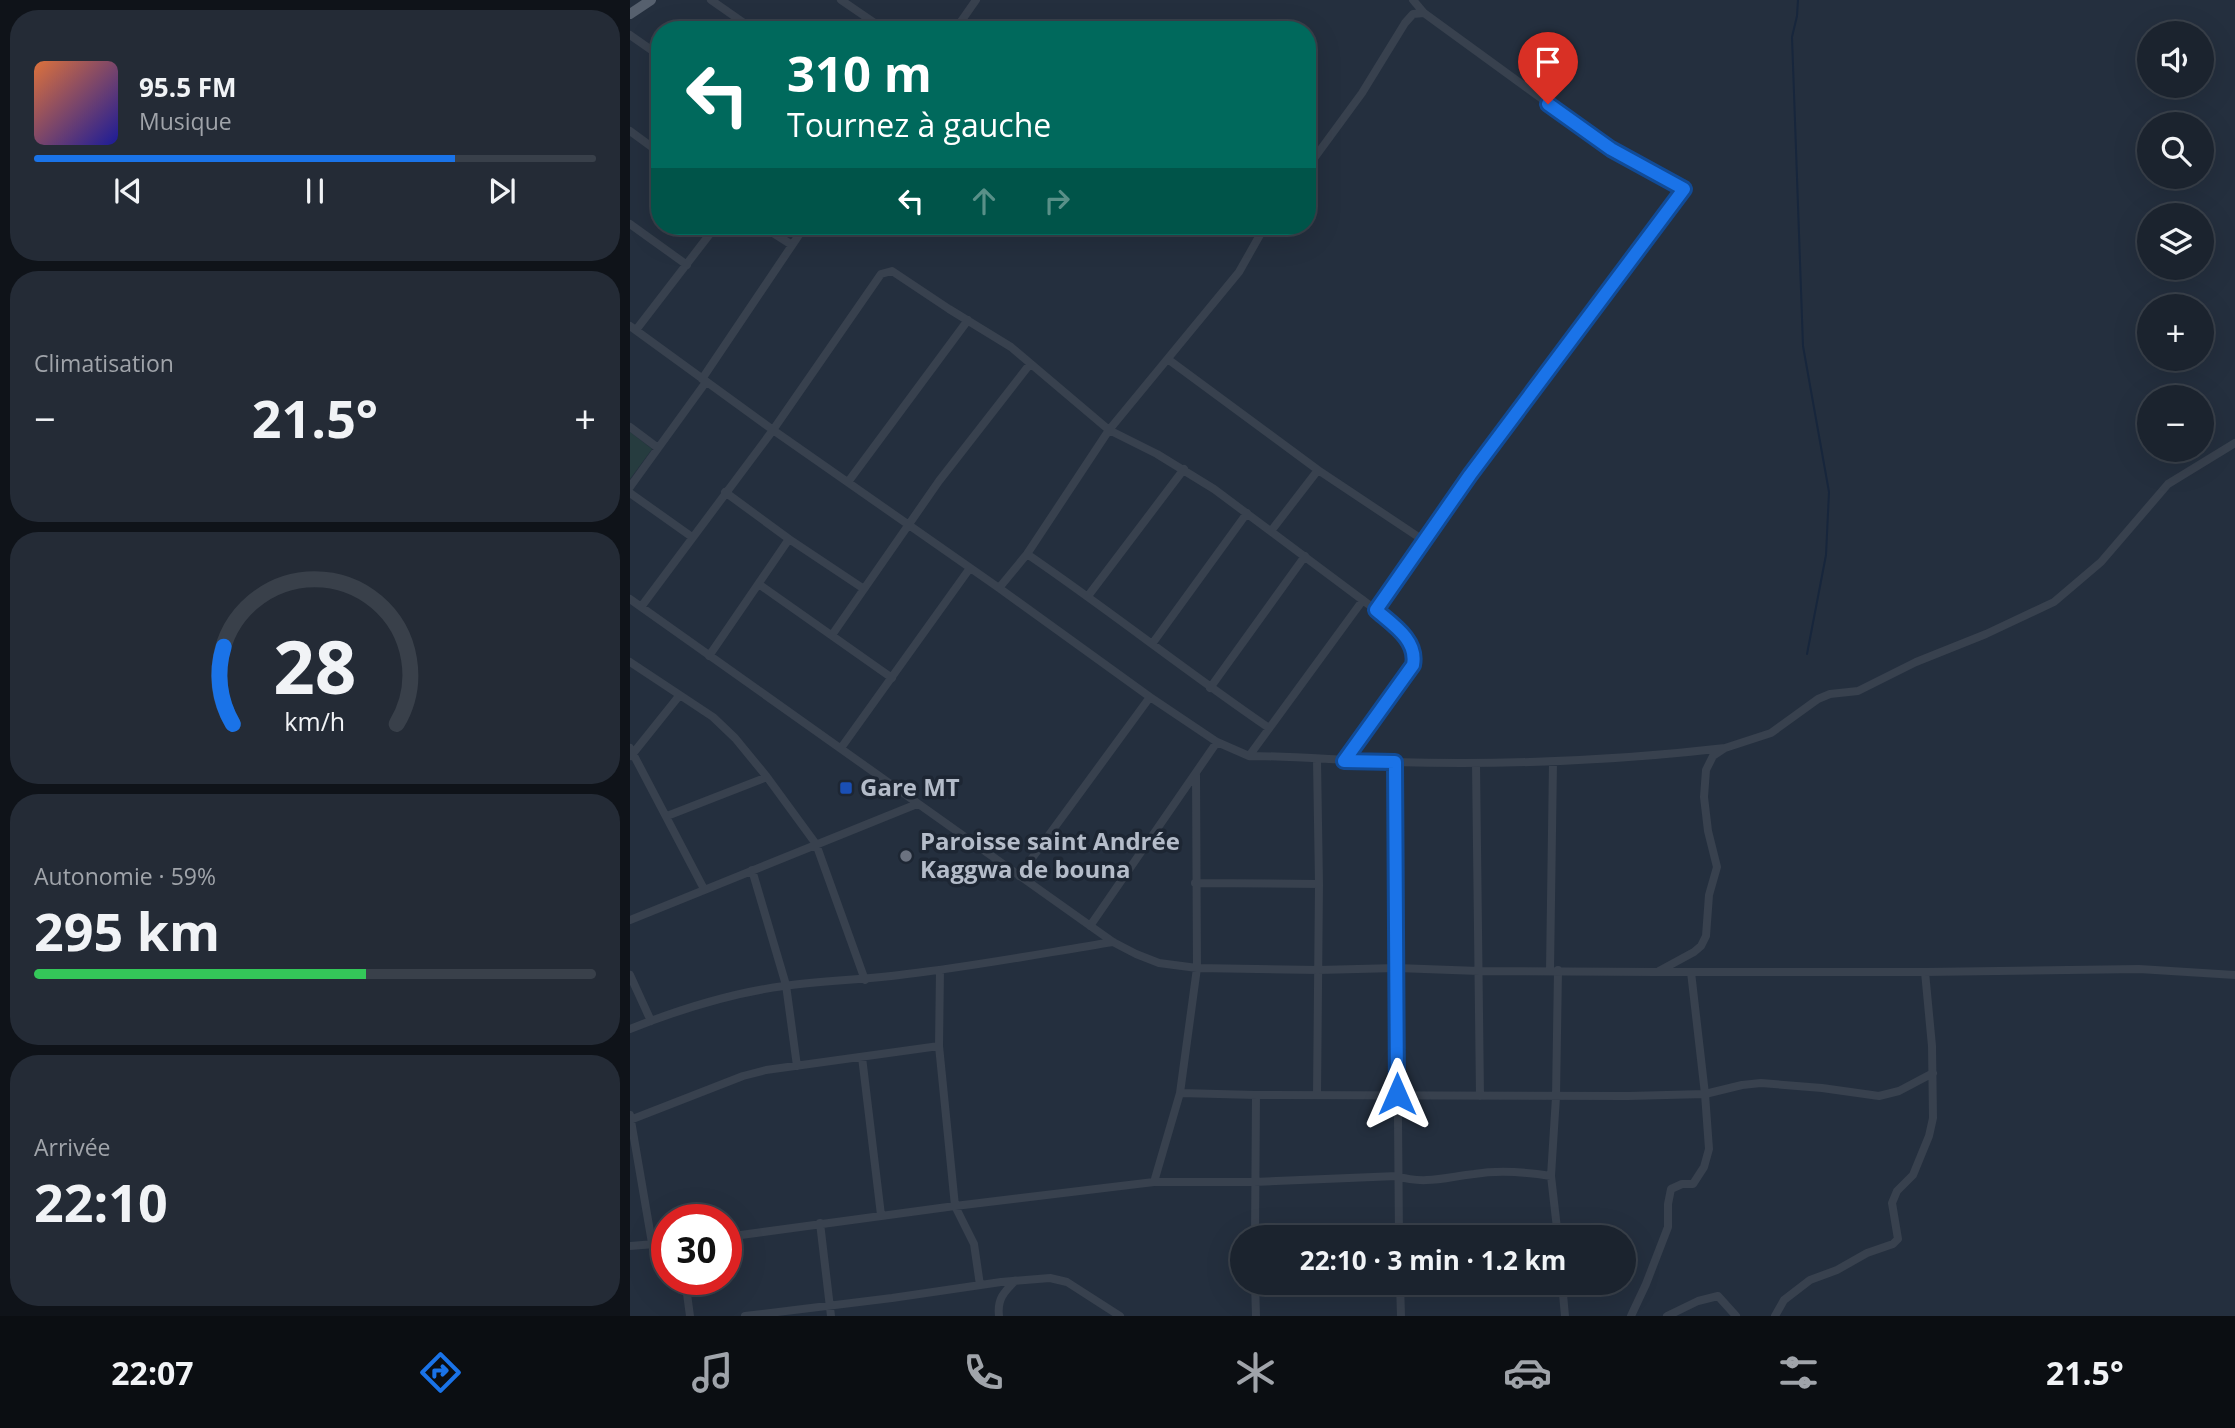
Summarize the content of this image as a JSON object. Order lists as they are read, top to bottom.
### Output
{
  "places": {
    "transit": ["Gare MT"],
    "other": ["Paroisse saint Andrée Kaggwa de bouna"]
  },
  "page": {
    "map_buttons": ["+", "−"],
    "turn": ["310 m", "Tournez à gauche"],
    "song": ["95.5 FM", "Musique"],
    "tile": [
      "Climatisation",
      ["Autonomie · 59%", "295 km"],
      ["Arrivée", "22:10"]
    ],
    "heat": ["−", "21.5°", "+"],
    "limit": "30",
    "trip": "22:10 · 3 min · 1.2 km",
    "tabs": ["22:07", "21.5°"],
    "gauge": ["28", "km/h"]
  }
}
